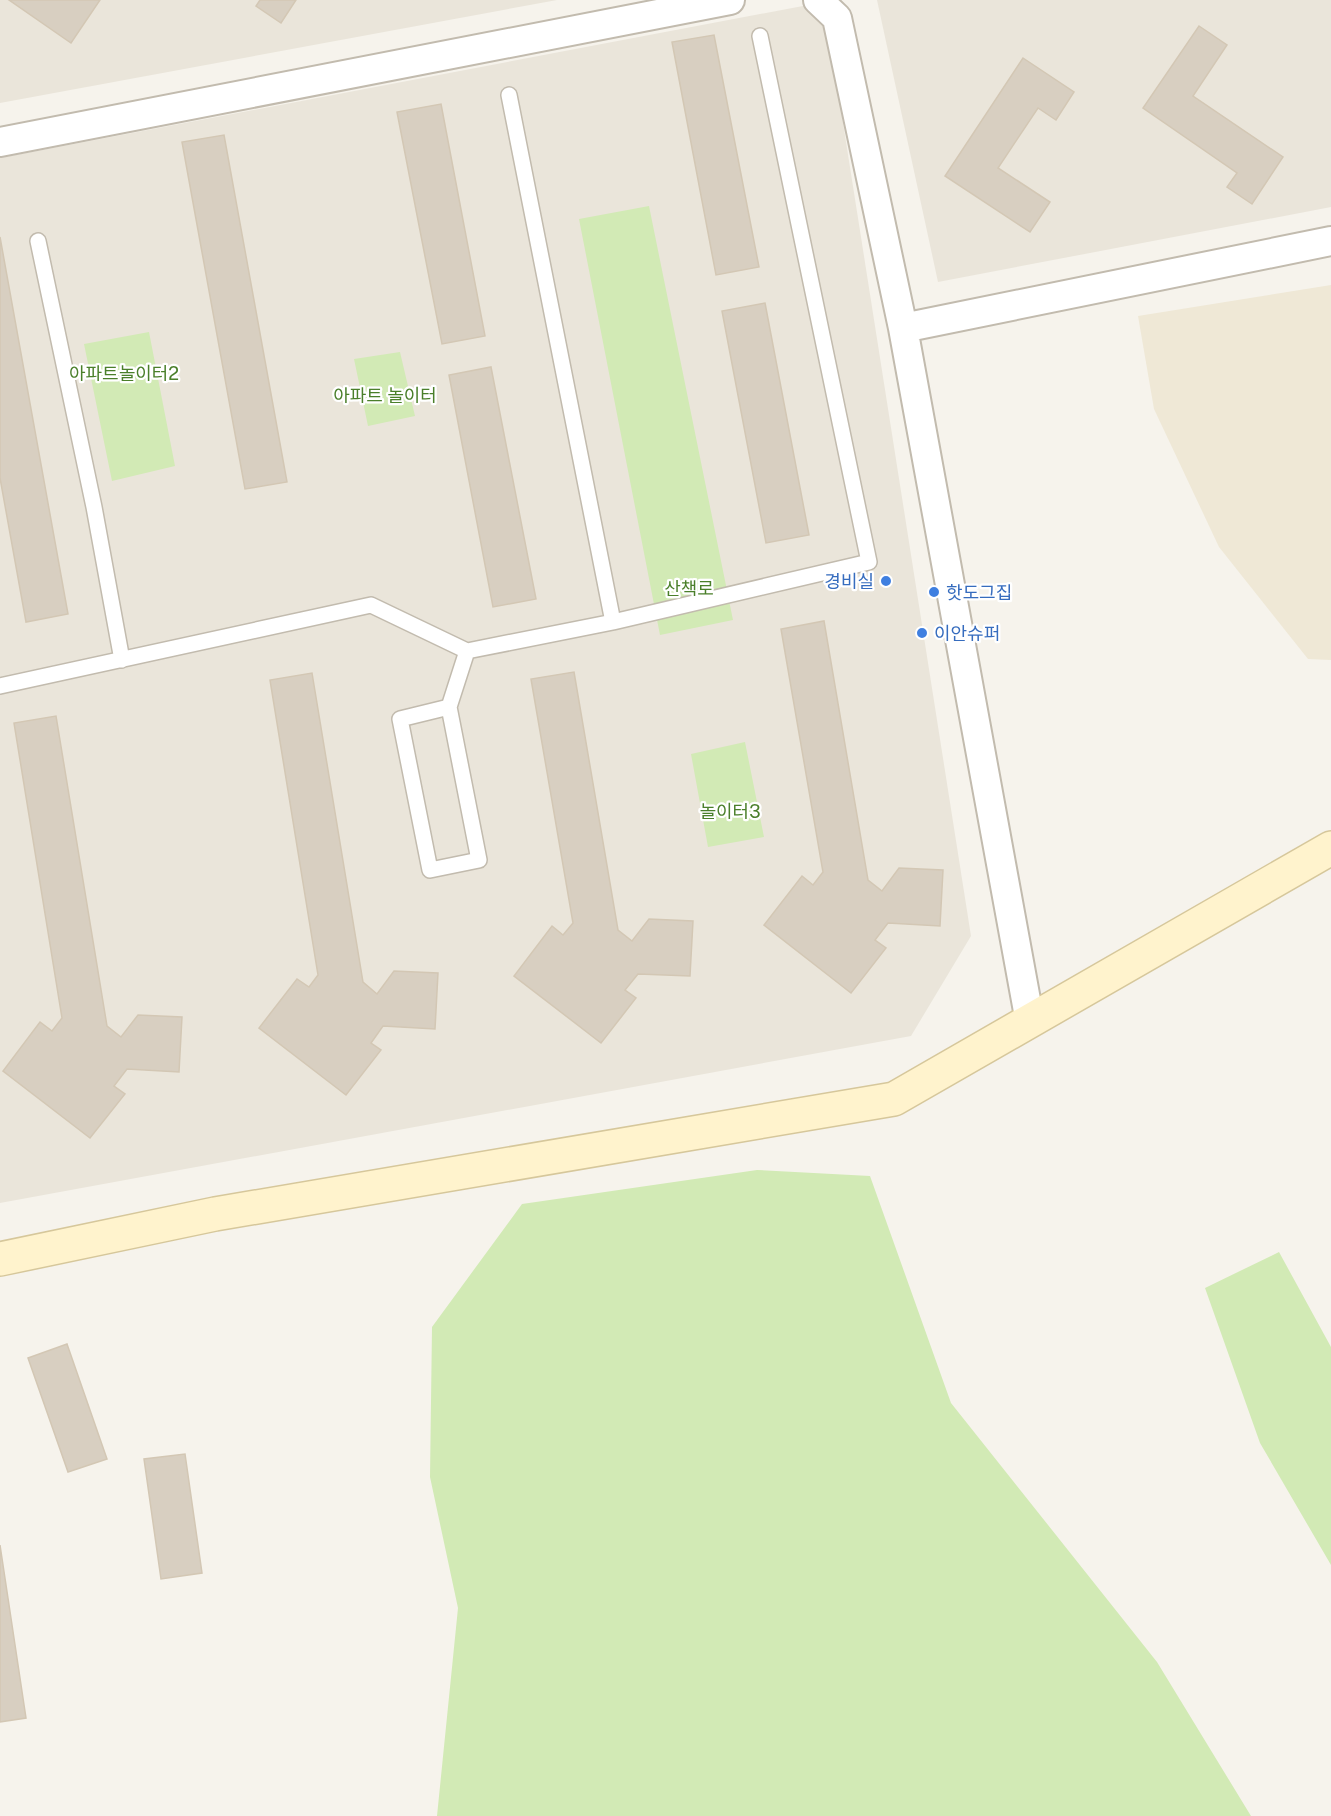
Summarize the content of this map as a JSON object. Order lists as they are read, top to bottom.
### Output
{
  "parks": [
    "아파트놀이터2",
    "아파트 놀이터",
    "산책로",
    "놀이터3"
  ],
  "places": ["경비실", "핫도그집", "이안슈퍼"]
}
